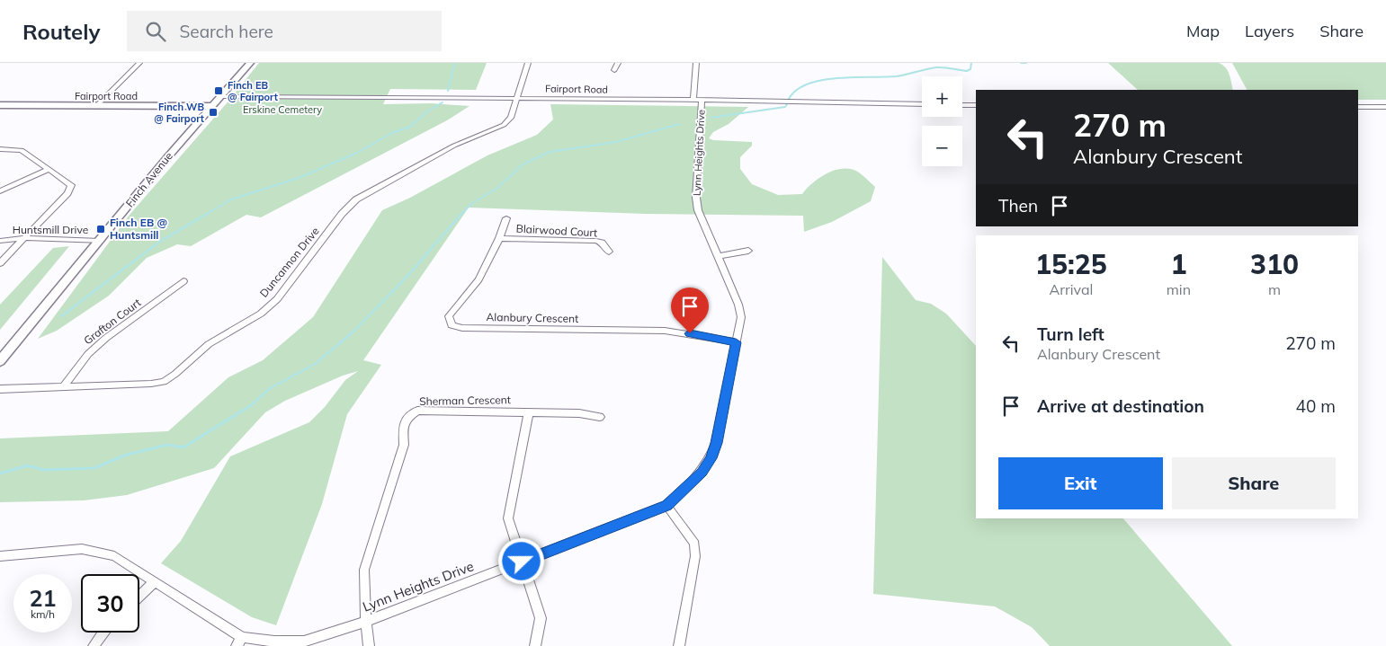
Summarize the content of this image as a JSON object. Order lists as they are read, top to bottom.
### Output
{
  "streets": {
    "main road": ["Fairport Road", "Finch Avenue"],
    "street": [
      "Lynn Heights Drive",
      "Huntsmill Drive",
      "Blairwood Court",
      "Duncannon Drive",
      "Alanbury Crescent",
      "Grafton Court",
      "Sherman Crescent"
    ]
  },
  "crossings": [
    ["Fairport Road", "Lynn Heights Drive"],
    ["Fairport Road", "Finch Avenue"],
    ["Fairport Road", "Duncannon Drive"],
    ["Lynn Heights Drive", "Alanbury Crescent"],
    ["Lynn Heights Drive", "Sherman Crescent"],
    ["Finch Avenue", "Huntsmill Drive"],
    ["Blairwood Court", "Alanbury Crescent"],
    ["Duncannon Drive", "Grafton Court"]
  ],
  "parks": ["Erskine Cemetery"],
  "places": {
    "transit": ["Finch EB @ Fairport", "Finch WB @ Fairport", "Finch EB @ Huntsmill"]
  },
  "page": {
    "header": "Routely",
    "search": "Search here",
    "nav": ["Map", "Layers", "Share"],
    "map_buttons": ["+", "−"],
    "turn": ["270 m", "Alanbury Crescent"],
    "then": "Then",
    "eta": [
      "15:25",
      "Arrival",
      "1",
      "min",
      "310",
      "m"
    ],
    "list": [
      {
        "name": "Turn left",
        "note": "Alanbury Crescent",
        "value": "270 m"
      },
      {
        "name": "Arrive at destination",
        "value": "40 m"
      }
    ],
    "buttons": ["Exit", "Share"],
    "speed": "21 km/h",
    "limit": "30"
  }
}
